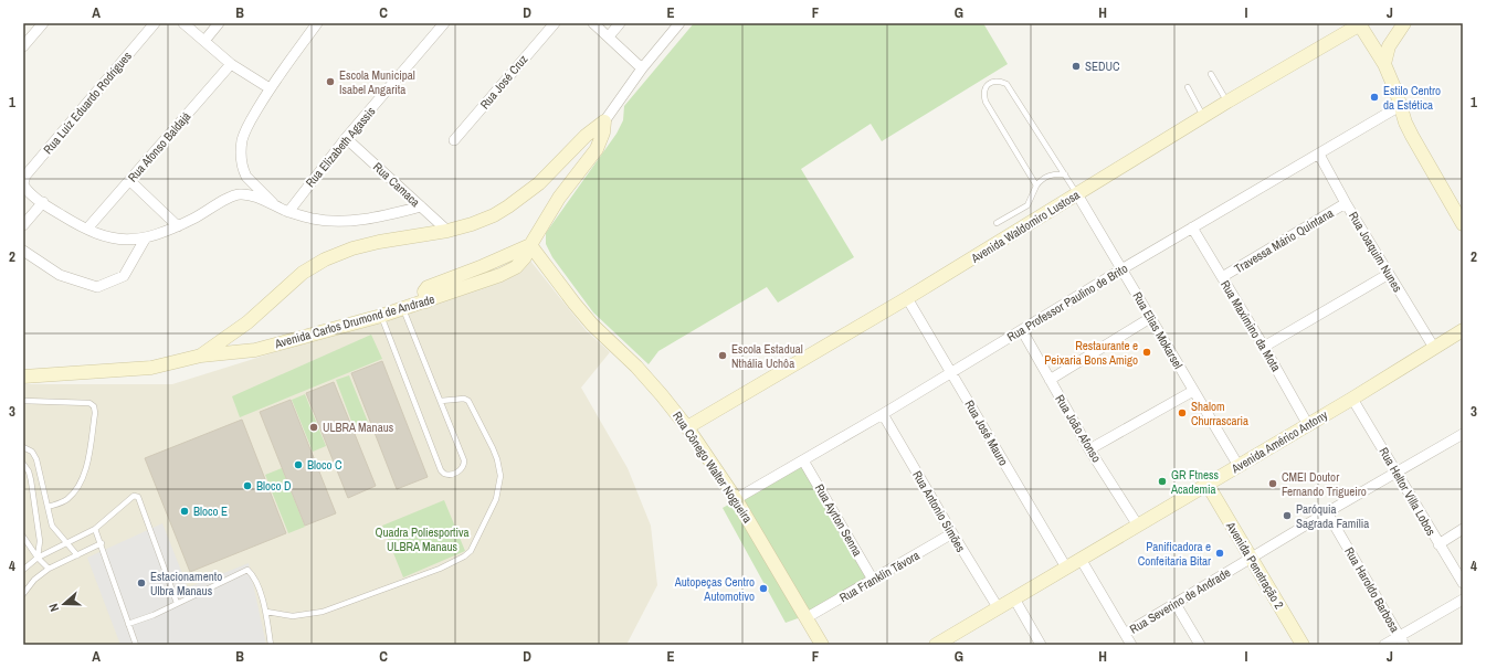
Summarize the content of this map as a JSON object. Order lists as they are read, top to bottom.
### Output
{
  "streets": {
    "street": [
      "Rua José Cruz",
      "Rua Luiz Eduardo Rodrigues",
      "Rua Afonso Baldajá",
      "Rua Elizabeth Agassis",
      "Rua Camaca",
      "Avenida Waldomiro Lustosa",
      "Travessa Mário Quintana",
      "Rua Joaquim Nunes",
      "Rua Professor Paulino de Brito",
      "Avenida Carlos Drumond de Andrade",
      "Rua Maximino da Mota",
      "Rua Elias Mokarsel",
      "Rua João Afonso",
      "Rua José Mauro",
      "Avenida Américo Antony",
      "Rua Cônego Walter Nogueira",
      "Rua Heltor Villa Lobos",
      "Rua Antonio Simões",
      "Rua Ayrton Senna",
      "Avenida Penetração 2",
      "Rua Franklin Távora",
      "Rua Haroldo Barbosa",
      "Rua Severino de Andrade"
    ]
  },
  "crossings": [
    ["Rua Elizabeth Agassis", "Rua Camaca"],
    ["Rua Camaca", "Avenida Carlos Drumond de Andrade"],
    ["Avenida Waldomiro Lustosa", "Rua Elias Mokarsel"],
    ["Avenida Waldomiro Lustosa", "Rua José Mauro"],
    ["Avenida Waldomiro Lustosa", "Rua Cônego Walter Nogueira"],
    ["Travessa Mário Quintana", "Rua Joaquim Nunes"],
    ["Travessa Mário Quintana", "Rua Maximino da Mota"],
    ["Rua Joaquim Nunes", "Rua Professor Paulino de Brito"],
    ["Rua Joaquim Nunes", "Avenida Américo Antony"],
    ["Rua Professor Paulino de Brito", "Rua Maximino da Mota"],
    ["Rua Professor Paulino de Brito", "Rua Elias Mokarsel"],
    ["Rua Professor Paulino de Brito", "Rua João Afonso"],
    ["Rua Professor Paulino de Brito", "Rua José Mauro"],
    ["Rua Professor Paulino de Brito", "Rua Cônego Walter Nogueira"],
    ["Rua Professor Paulino de Brito", "Rua Antonio Simões"],
    ["Rua Professor Paulino de Brito", "Rua Ayrton Senna"],
    ["Avenida Carlos Drumond de Andrade", "Rua Cônego Walter Nogueira"],
    ["Rua Maximino da Mota", "Avenida Américo Antony"],
    ["Rua Elias Mokarsel", "Avenida Américo Antony"],
    ["Rua João Afonso", "Avenida Américo Antony"],
    ["Rua José Mauro", "Avenida Américo Antony"],
    ["Avenida Américo Antony", "Rua Heltor Villa Lobos"],
    ["Avenida Américo Antony", "Rua Antonio Simões"],
    ["Avenida Américo Antony", "Avenida Penetração 2"],
    ["Rua Cônego Walter Nogueira", "Rua Franklin Távora"],
    ["Rua Heltor Villa Lobos", "Rua Severino de Andrade"],
    ["Rua Antonio Simões", "Rua Franklin Távora"],
    ["Rua Ayrton Senna", "Rua Franklin Távora"],
    ["Avenida Penetração 2", "Rua Severino de Andrade"],
    ["Rua Haroldo Barbosa", "Rua Severino de Andrade"]
  ],
  "parks": ["Quadra Poliesportiva ULBRA Manaus"],
  "places": [
    "SEDUC",
    "Escola Municipal Isabel Angarita",
    "Estilo Centro da Estética",
    "Restaurante e Peixaria Bons Amigo",
    "Escola Estadual Nthália Uchôa",
    "Shalom Churrascaria",
    "ULBRA Manaus",
    "Bloco C",
    "GR Ftness Academia",
    "CMEI Doutor Fernando Trigueiro",
    "Bloco D",
    "Bloco E",
    "Paróquia Sagrada Família",
    "Panificadora e Confeitaria Bitar",
    "Estacionamento Ulbra Manaus",
    "Autopeças Centro Automotivo"
  ],
  "north": "left",
  "grid": {
    "columns": [
      "A",
      "B",
      "C",
      "D",
      "E",
      "F",
      "G",
      "H",
      "I",
      "J"
    ],
    "rows": [
      "1",
      "2",
      "3",
      "4"
    ]
  }
}
